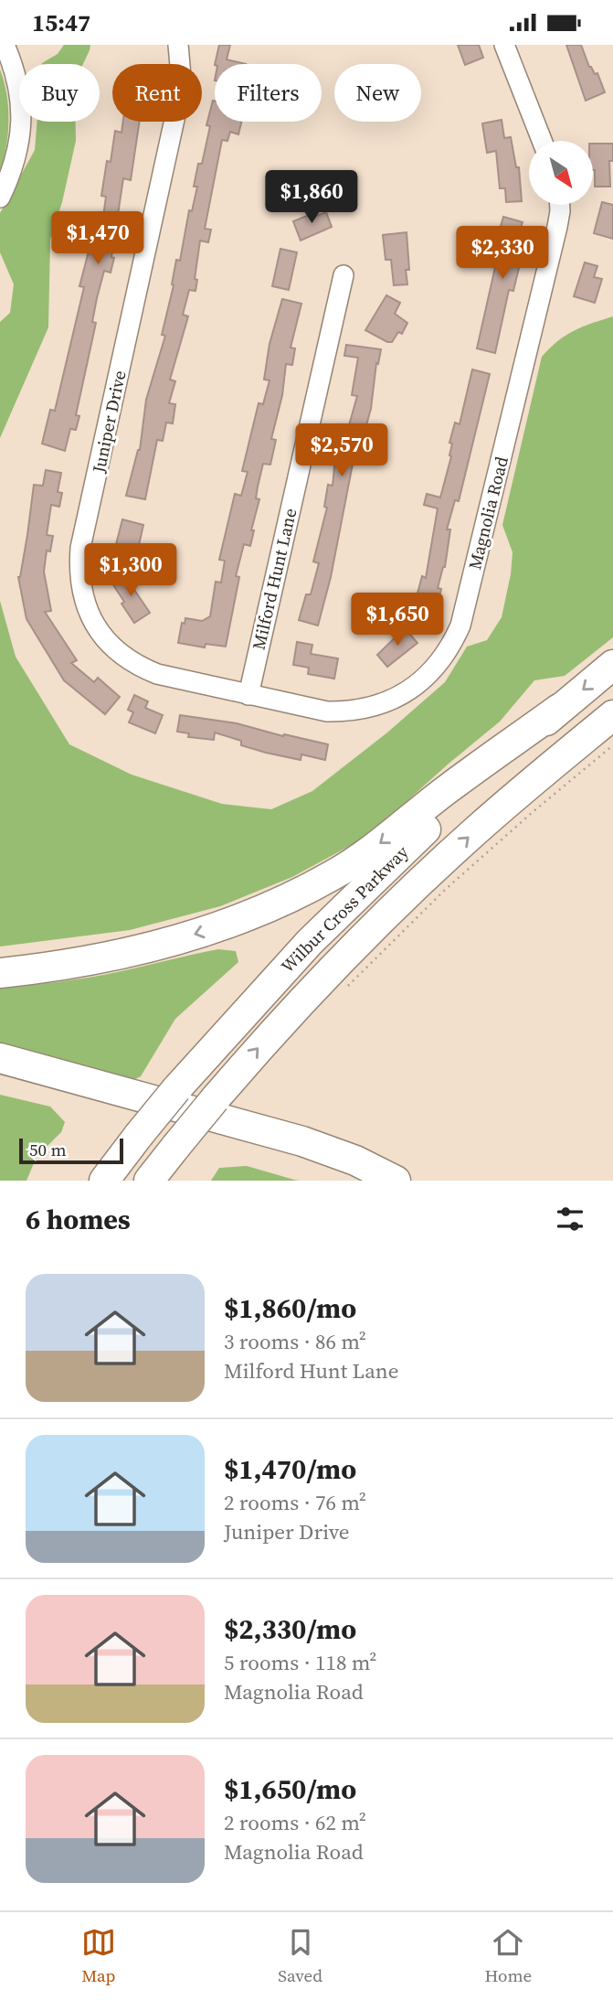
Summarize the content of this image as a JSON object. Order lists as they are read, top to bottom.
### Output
{
  "streets": {
    "highway": ["Wilbur Cross Parkway"],
    "street": ["Juniper Drive", "Magnolia Road", "Milford Hunt Lane"]
  },
  "crossings": [
    ["Juniper Drive", "Magnolia Road"],
    ["Juniper Drive", "Milford Hunt Lane"],
    ["Magnolia Road", "Milford Hunt Lane"]
  ],
  "scale_bar": "50 m",
  "north": "bottom right",
  "page": {
    "status": "15:47",
    "chip": [
      "Buy",
      "Rent",
      "Filters",
      "New"
    ],
    "price": [
      "$1,860",
      "$1,470",
      "$2,330",
      "$2,570",
      "$1,300",
      "$1,650"
    ],
    "scale": "50 m",
    "heading": "6 homes",
    "list": [
      {
        "name": "$1,860/mo",
        "note": "3 rooms · 86 m² · Milford Hunt Lane"
      },
      {
        "name": "$1,470/mo",
        "note": "2 rooms · 76 m² · Juniper Drive"
      },
      {
        "name": "$2,330/mo",
        "note": "5 rooms · 118 m² · Magnolia Road"
      },
      {
        "name": "$1,650/mo",
        "note": "2 rooms · 62 m² · Magnolia Road"
      }
    ],
    "tabs": ["Map", "Saved", "Home"]
  }
}
